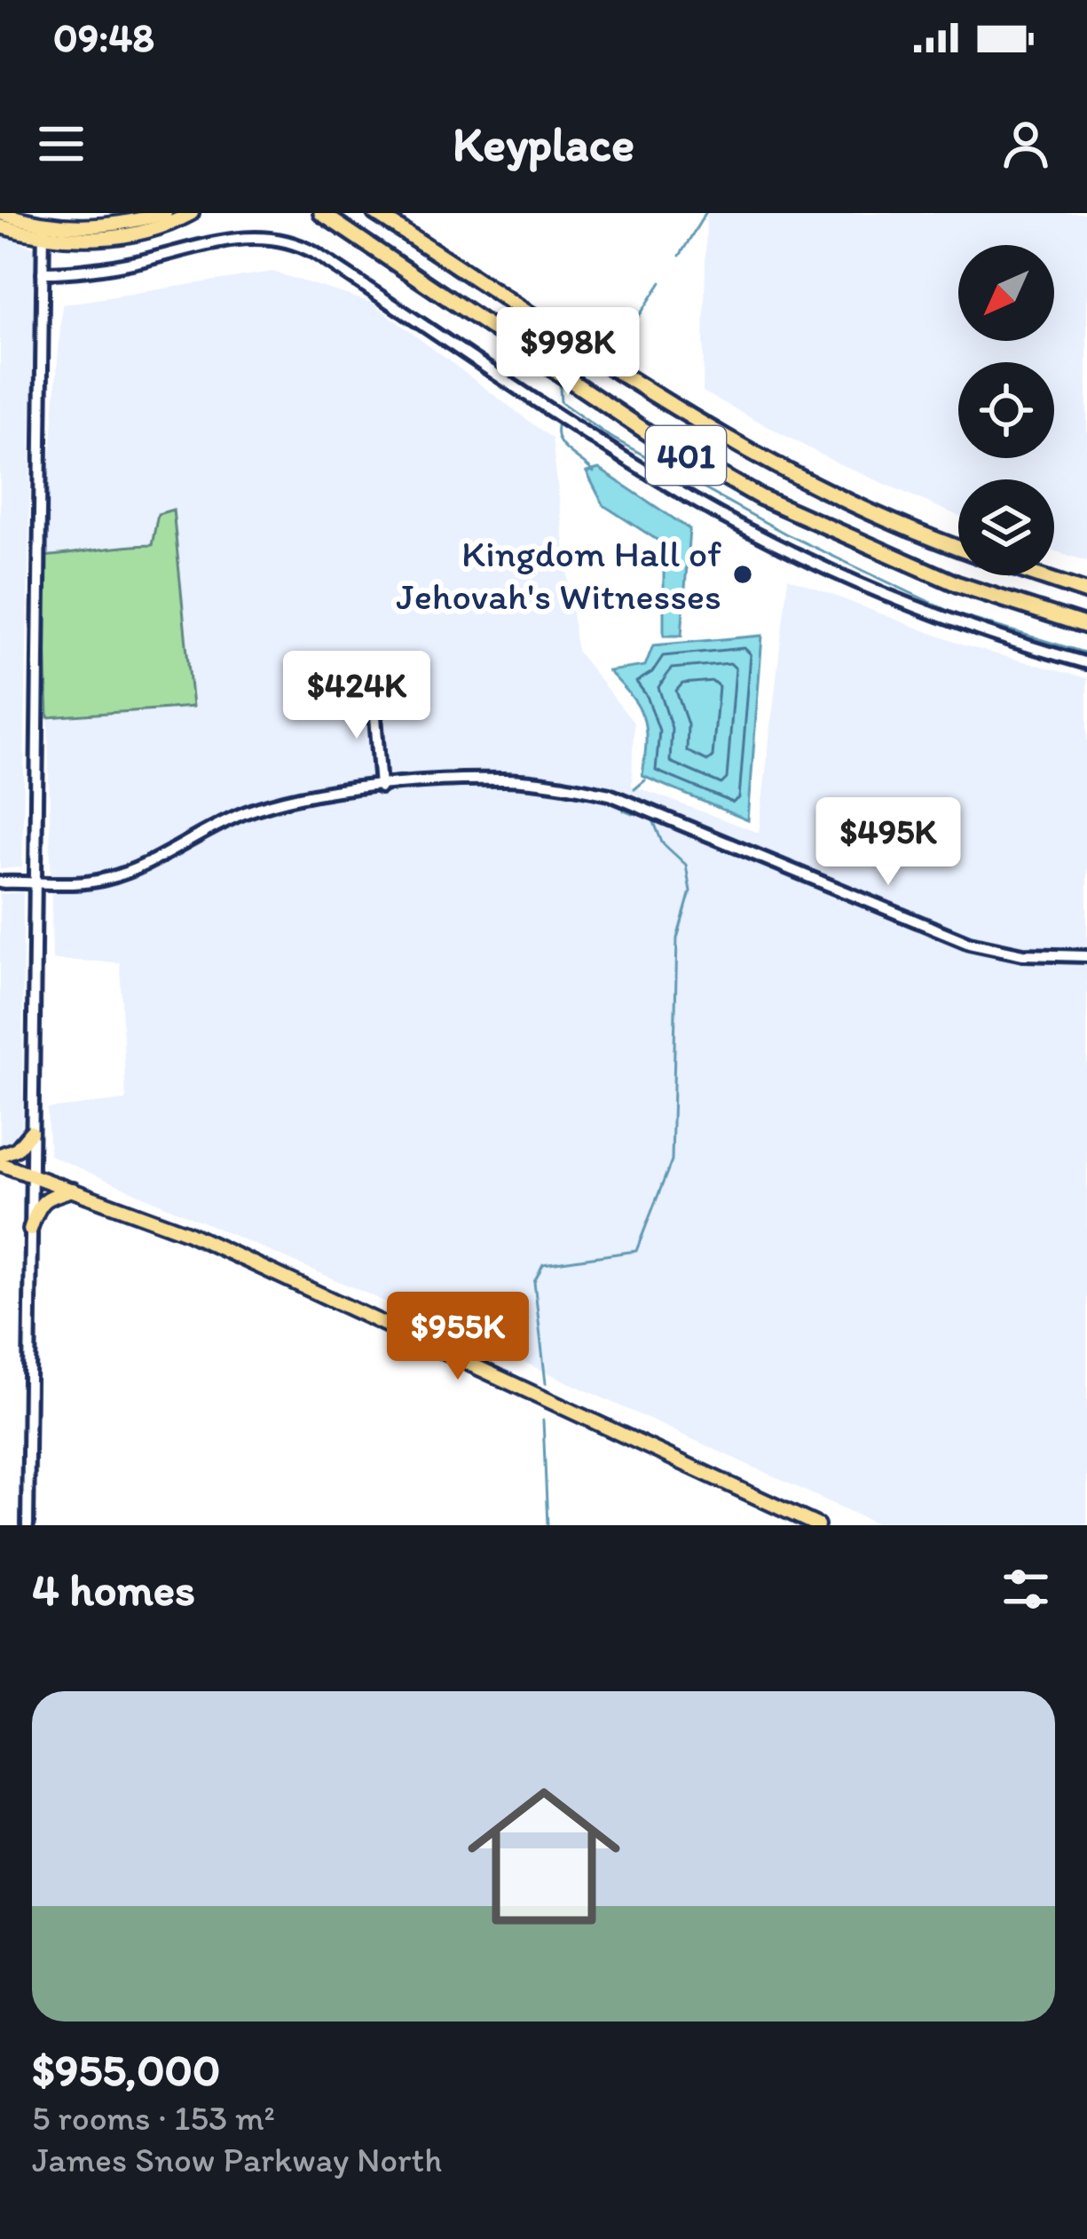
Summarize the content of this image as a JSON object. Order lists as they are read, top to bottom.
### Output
{
  "streets": {
    "highway": ["401"]
  },
  "places": ["Kingdom Hall of Jehovah's Witnesses"],
  "north": "bottom left",
  "page": {
    "status": "09:48",
    "header": "Keyplace",
    "price": [
      "$998K",
      "$424K",
      "$495K",
      "$955K"
    ],
    "heading": "4 homes",
    "list": [
      {
        "name": "$955,000",
        "note": "5 rooms · 153 m² · James Snow Parkway North"
      }
    ]
  }
}
